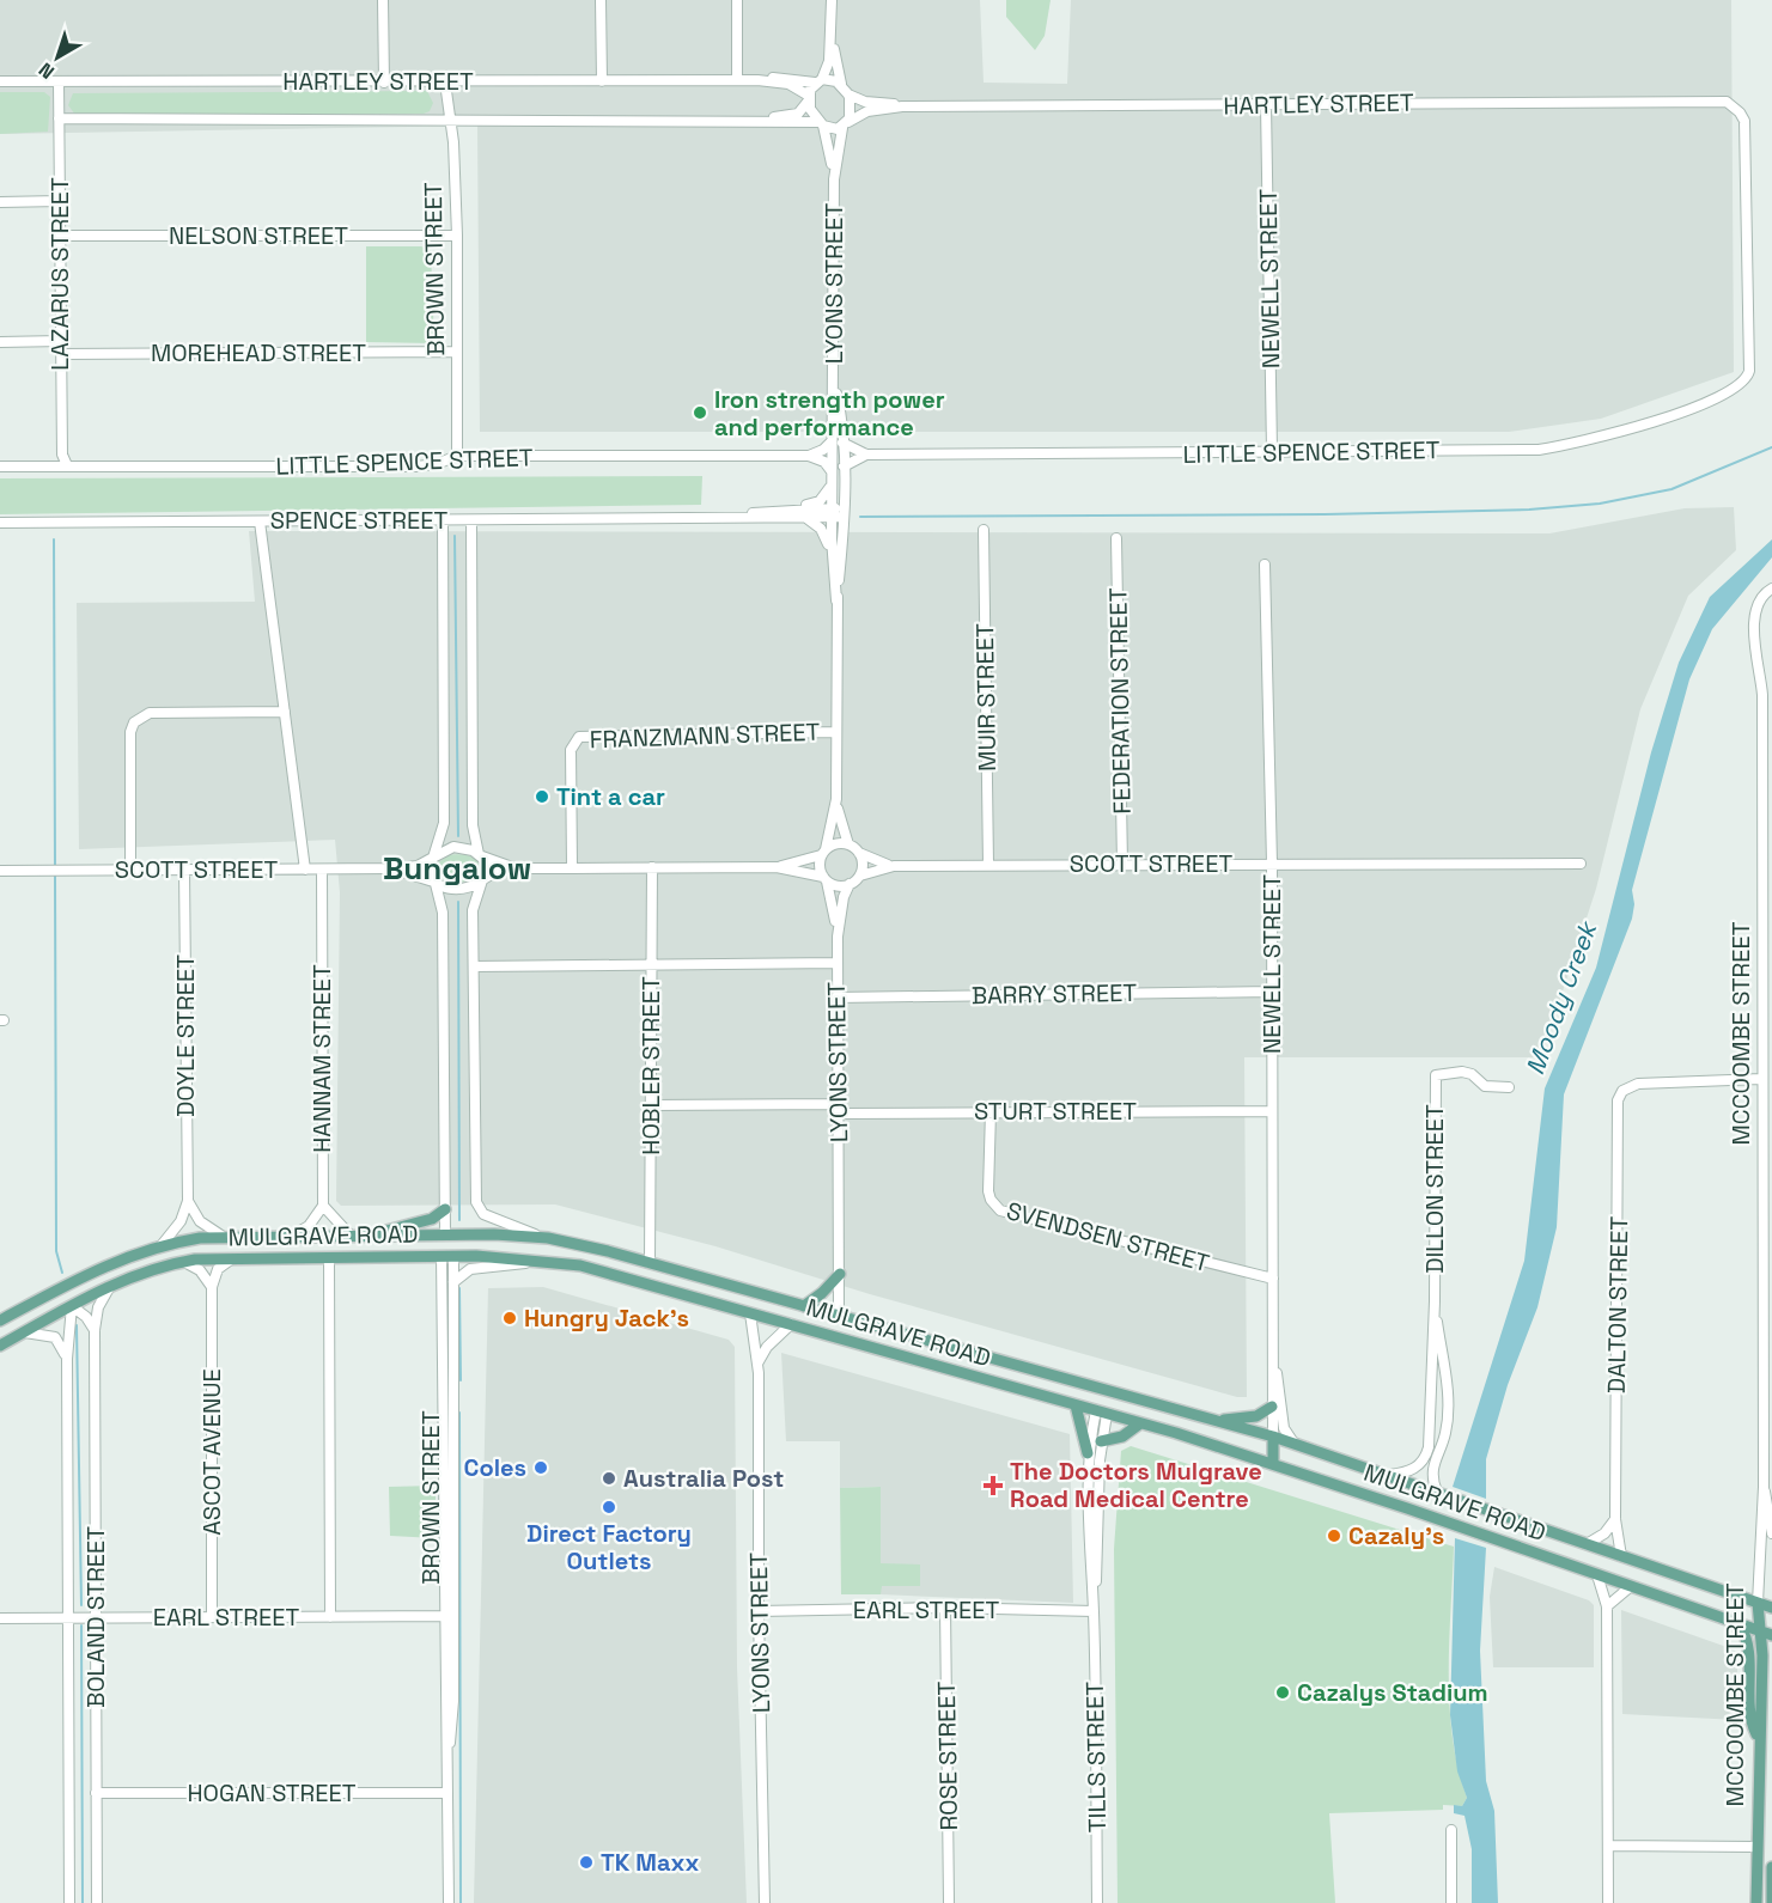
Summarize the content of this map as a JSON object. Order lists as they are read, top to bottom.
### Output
{
  "streets": {
    "main road": ["BROWN STREET", "MCCOOMBE STREET", "MULGRAVE ROAD"],
    "street": [
      "HARTLEY STREET",
      "NELSON STREET",
      "LAZARUS STREET",
      "NEWELL STREET",
      "LYONS STREET",
      "MOREHEAD STREET",
      "LITTLE SPENCE STREET",
      "SPENCE STREET",
      "MUIR STREET",
      "FEDERATION STREET",
      "FRANZMANN STREET",
      "SCOTT STREET",
      "BARRY STREET",
      "DOYLE STREET",
      "HANNAM STREET",
      "HOBLER STREET",
      "STURT STREET",
      "DILLON STREET",
      "SVENDSEN STREET",
      "DALTON STREET",
      "ASCOT AVENUE",
      "EARL STREET",
      "BOLAND STREET",
      "ROSE STREET",
      "TILLS STREET",
      "HOGAN STREET"
    ]
  },
  "crossings": [
    ["HARTLEY STREET", "BROWN STREET"],
    ["HARTLEY STREET", "LAZARUS STREET"],
    ["HARTLEY STREET", "NEWELL STREET"],
    ["HARTLEY STREET", "LYONS STREET"],
    ["HARTLEY STREET", "LITTLE SPENCE STREET"],
    ["NELSON STREET", "BROWN STREET"],
    ["NELSON STREET", "LAZARUS STREET"],
    ["BROWN STREET", "MOREHEAD STREET"],
    ["BROWN STREET", "LITTLE SPENCE STREET"],
    ["BROWN STREET", "SCOTT STREET"],
    ["BROWN STREET", "MULGRAVE ROAD"],
    ["BROWN STREET", "EARL STREET"],
    ["BROWN STREET", "HOGAN STREET"],
    ["LAZARUS STREET", "MOREHEAD STREET"],
    ["LAZARUS STREET", "LITTLE SPENCE STREET"],
    ["NEWELL STREET", "LITTLE SPENCE STREET"],
    ["NEWELL STREET", "SCOTT STREET"],
    ["NEWELL STREET", "BARRY STREET"],
    ["NEWELL STREET", "STURT STREET"],
    ["NEWELL STREET", "MULGRAVE ROAD"],
    ["NEWELL STREET", "SVENDSEN STREET"],
    ["LYONS STREET", "LITTLE SPENCE STREET"],
    ["LYONS STREET", "SPENCE STREET"],
    ["LYONS STREET", "FRANZMANN STREET"],
    ["LYONS STREET", "SCOTT STREET"],
    ["LYONS STREET", "BARRY STREET"],
    ["LYONS STREET", "STURT STREET"],
    ["LYONS STREET", "MULGRAVE ROAD"],
    ["LYONS STREET", "EARL STREET"],
    ["MUIR STREET", "SCOTT STREET"],
    ["FEDERATION STREET", "SCOTT STREET"],
    ["SCOTT STREET", "DOYLE STREET"],
    ["SCOTT STREET", "HANNAM STREET"],
    ["MCCOOMBE STREET", "MULGRAVE ROAD"],
    ["MCCOOMBE STREET", "DALTON STREET"],
    ["DOYLE STREET", "MULGRAVE ROAD"],
    ["HOBLER STREET", "STURT STREET"],
    ["HOBLER STREET", "MULGRAVE ROAD"],
    ["STURT STREET", "SVENDSEN STREET"],
    ["DILLON STREET", "MULGRAVE ROAD"],
    ["MULGRAVE ROAD", "DALTON STREET"],
    ["MULGRAVE ROAD", "BOLAND STREET"],
    ["MULGRAVE ROAD", "TILLS STREET"],
    ["ASCOT AVENUE", "EARL STREET"],
    ["EARL STREET", "BOLAND STREET"],
    ["EARL STREET", "ROSE STREET"],
    ["EARL STREET", "TILLS STREET"],
    ["BOLAND STREET", "HOGAN STREET"]
  ],
  "districts": ["Bungalow"],
  "water": ["Moody Creek"],
  "places": {
    "other": [
      "Iron strength power and performance",
      "Tint a car",
      "Hungry Jack's",
      "Coles",
      "Australia Post",
      "Direct Factory Outlets",
      "Cazaly's",
      "Cazalys Stadium",
      "TK Maxx"
    ],
    "health": ["The Doctors Mulgrave Road Medical Centre"]
  },
  "north": "bottom left"
}
